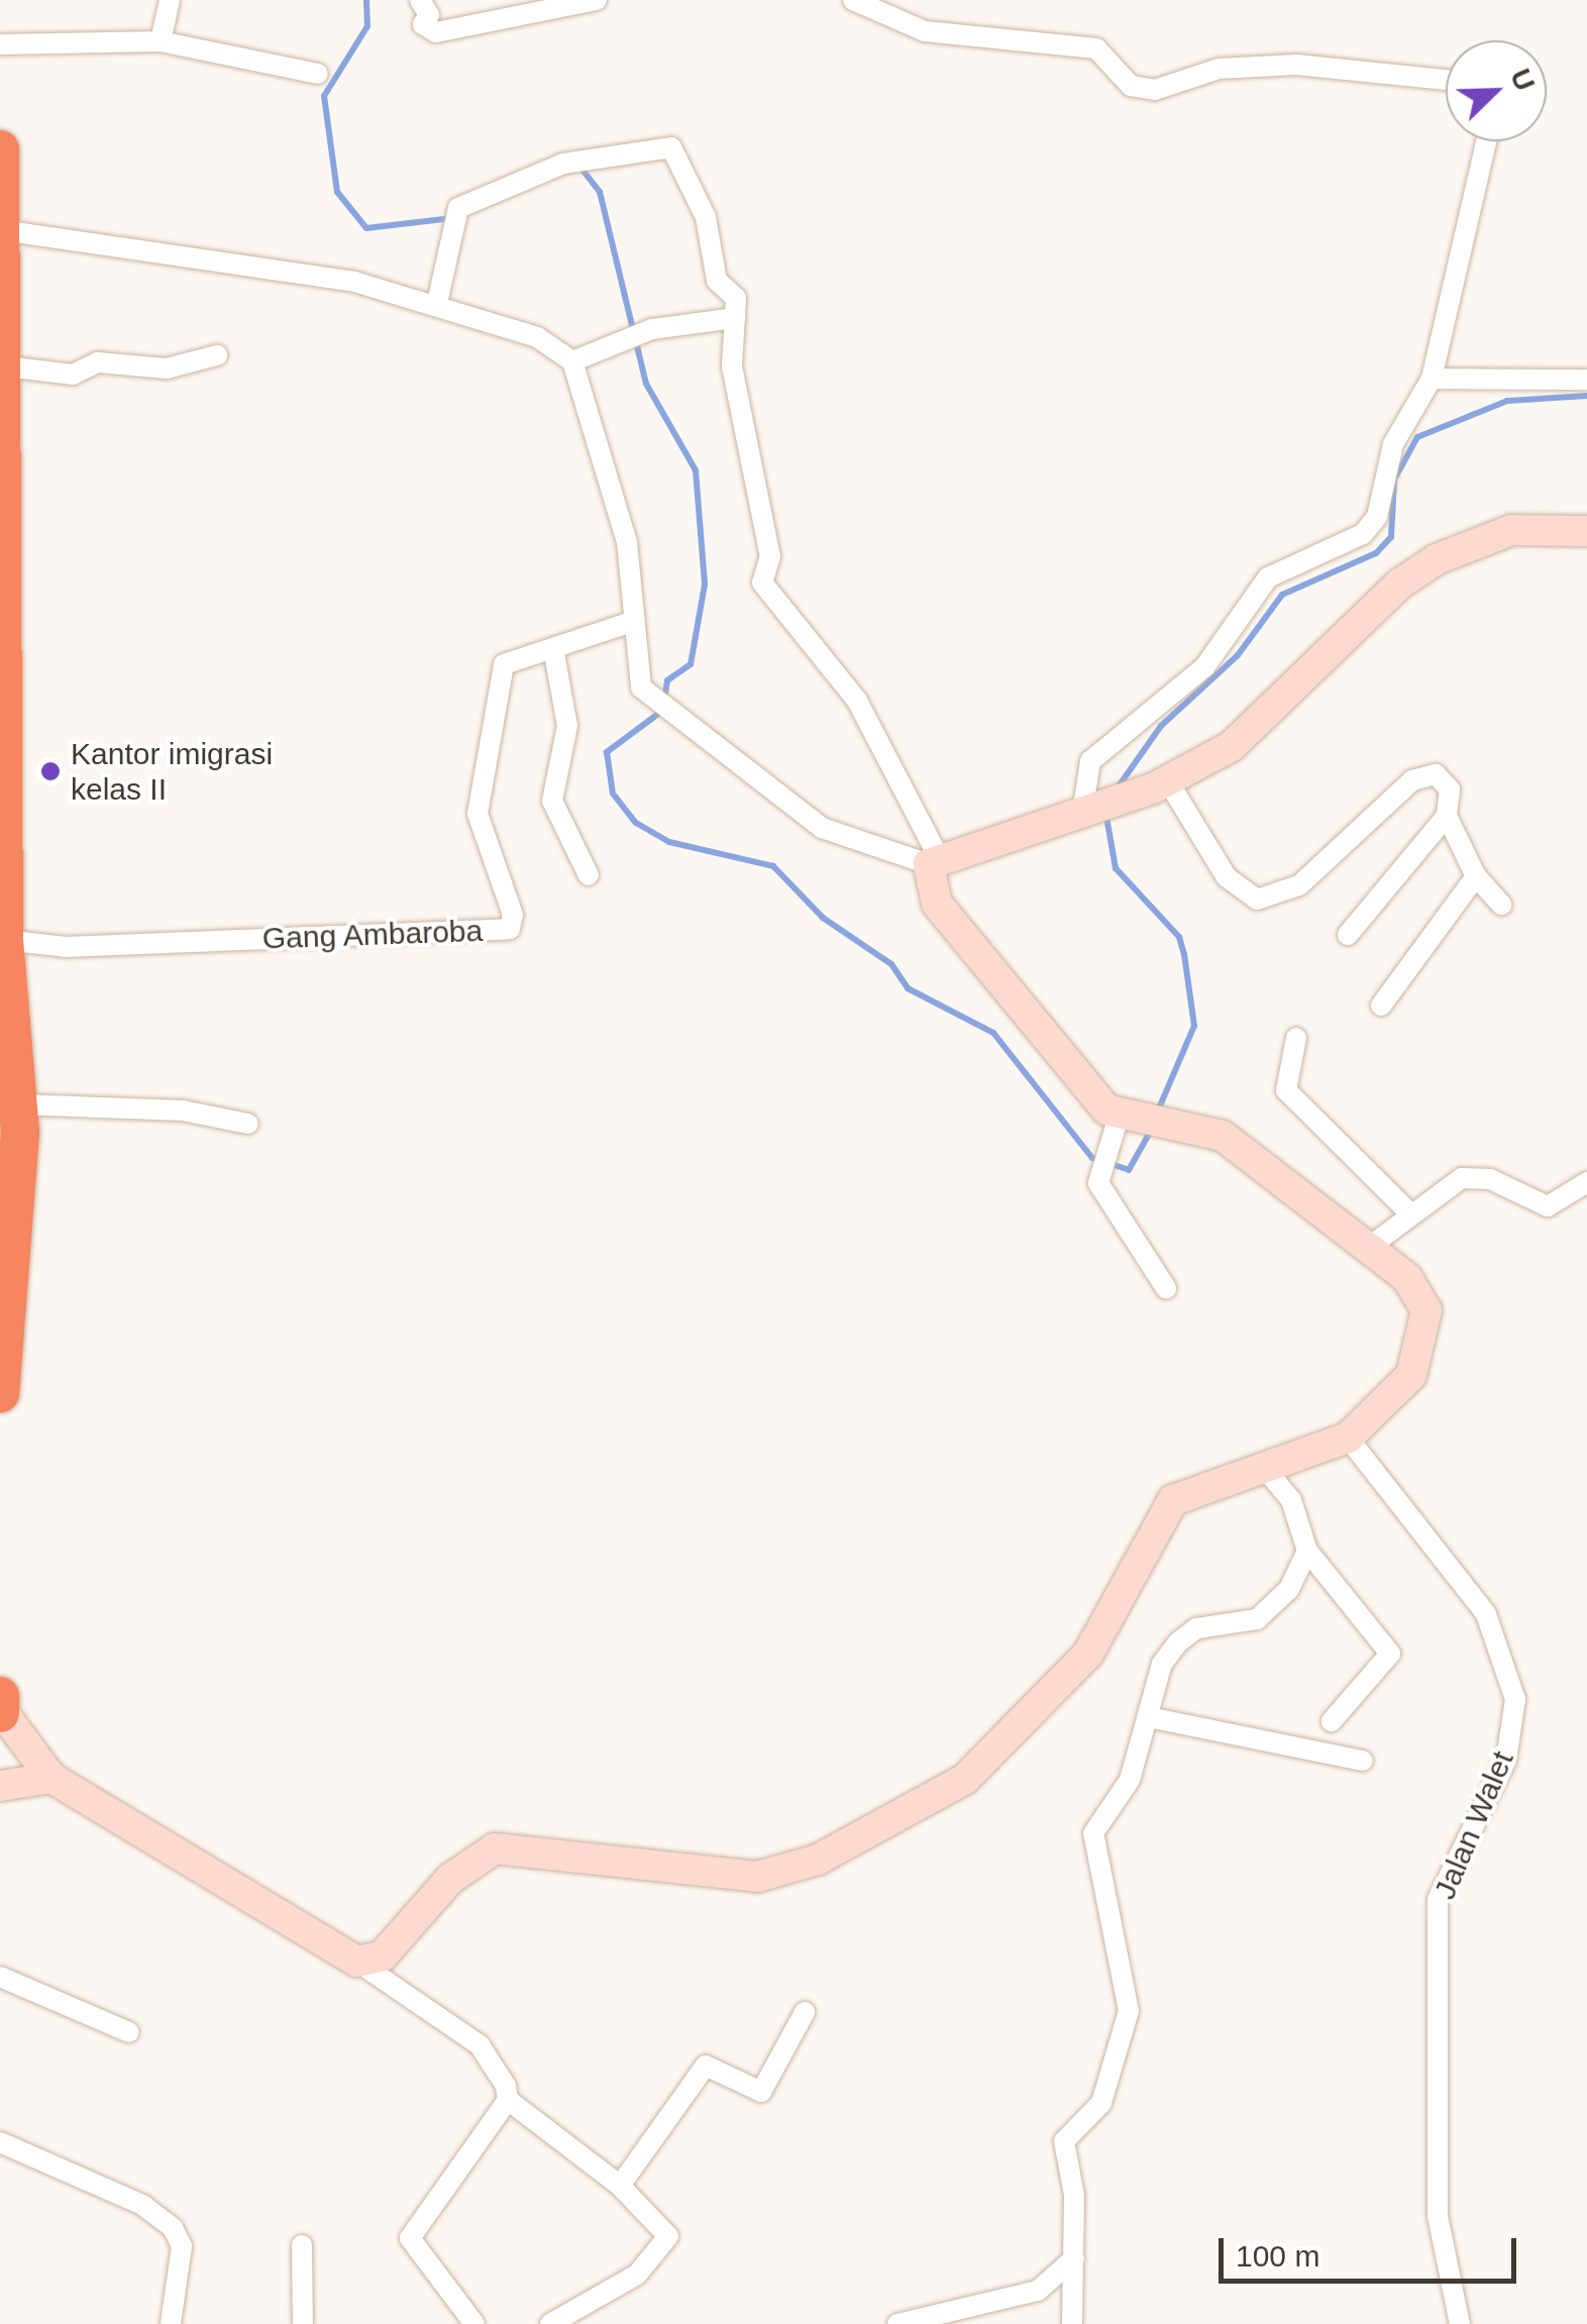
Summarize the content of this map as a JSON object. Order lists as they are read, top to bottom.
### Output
{
  "streets": {
    "street": ["Gang Ambaroba", "Jalan Walet"]
  },
  "places": ["Kantor imigrasi kelas II"],
  "scale_bar": "100 m",
  "north": "top right"
}
